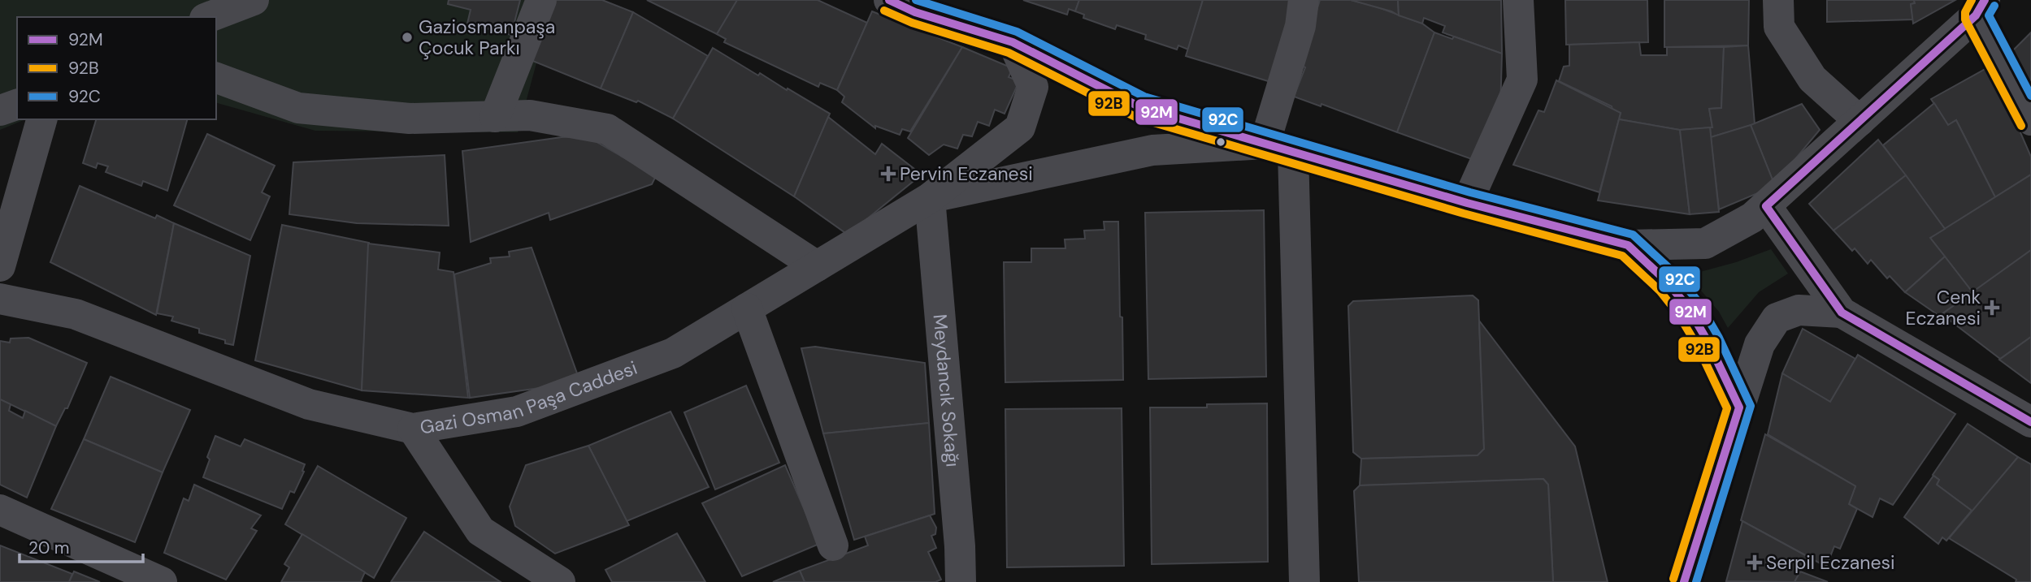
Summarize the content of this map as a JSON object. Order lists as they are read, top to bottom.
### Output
{
  "streets": {
    "street": ["Meydancık Sokağı", "Gazi Osman Paşa Caddesi"]
  },
  "crossings": [
    ["Meydancık Sokağı", "Gazi Osman Paşa Caddesi"]
  ],
  "places": {
    "other": ["Gaziosmanpaşa Çocuk Parkı"],
    "health": ["Pervin Eczanesi", "Cenk Eczanesi", "Serpil Eczanesi"]
  },
  "lines": ["transit line 92M", "transit line 92B", "transit line 92C"],
  "legend": ["92M", "92B", "92C"],
  "scale_bar": "20 m"
}
